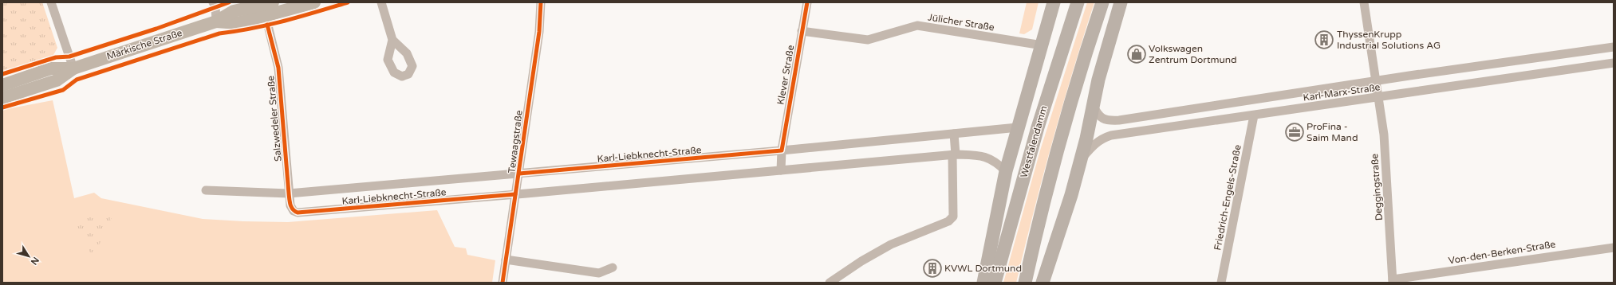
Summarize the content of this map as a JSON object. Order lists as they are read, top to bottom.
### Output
{
  "streets": {
    "main road": ["Märkische Straße", "Westfalendamm"],
    "street": [
      "Jülicher Straße",
      "Klever Straße",
      "Karl-Marx-Straße",
      "Salzwedeler Straße",
      "Tewaagstraße",
      "Karl-Liebknecht-Straße",
      "Deggingstraße",
      "Friedrich-Engels-Straße",
      "Von-den-Berken-Straße"
    ]
  },
  "crossings": [
    ["Jülicher Straße", "Klever Straße"],
    ["Jülicher Straße", "Westfalendamm"],
    ["Märkische Straße", "Salzwedeler Straße"],
    ["Klever Straße", "Karl-Liebknecht-Straße"],
    ["Karl-Marx-Straße", "Deggingstraße"],
    ["Karl-Marx-Straße", "Friedrich-Engels-Straße"],
    ["Salzwedeler Straße", "Karl-Liebknecht-Straße"],
    ["Tewaagstraße", "Karl-Liebknecht-Straße"],
    ["Westfalendamm", "Karl-Liebknecht-Straße"],
    ["Deggingstraße", "Von-den-Berken-Straße"]
  ],
  "places": {
    "building": ["ThyssenKrupp Industrial Solutions AG", "KVWL Dortmund"],
    "shop": ["Volkswagen Zentrum Dortmund"],
    "office": ["ProFina - Saim Mand"]
  },
  "north": "bottom right"
}
